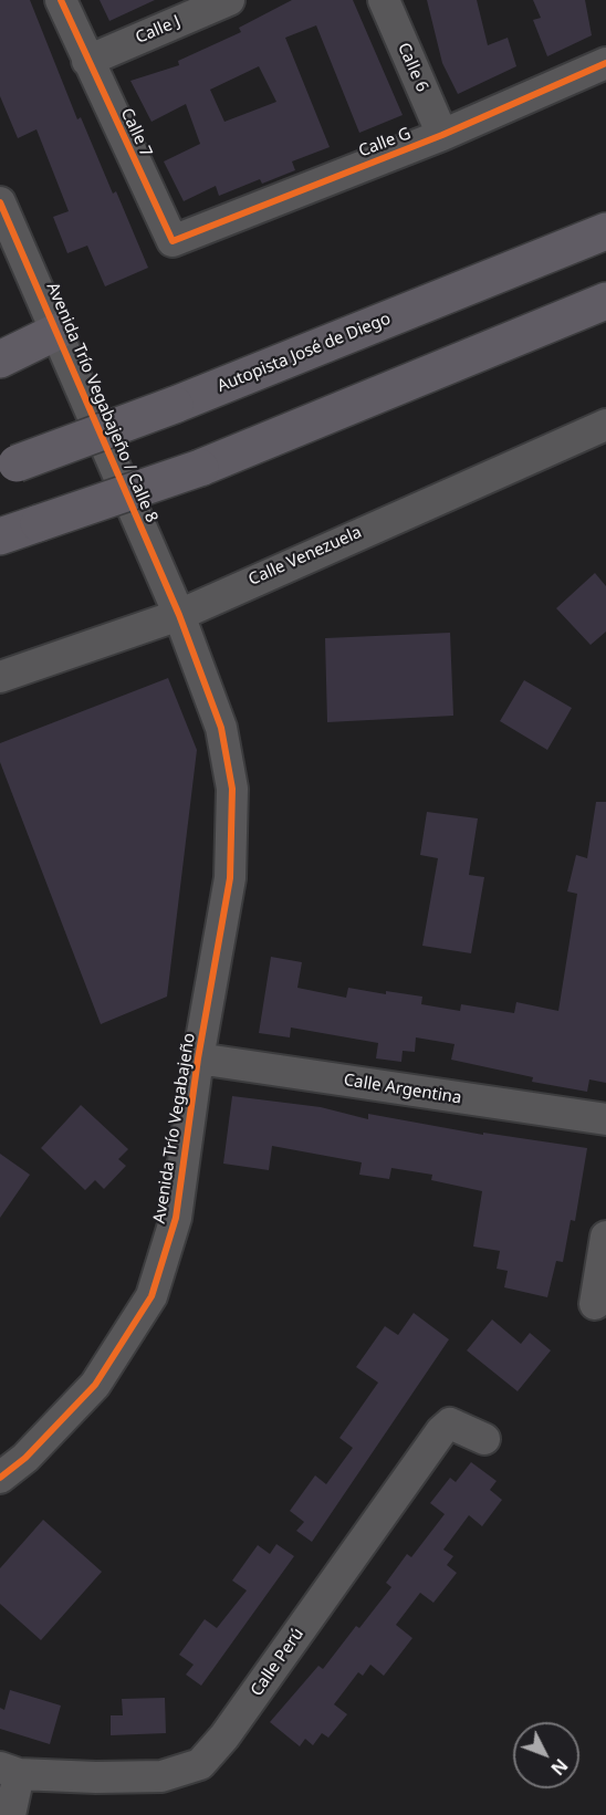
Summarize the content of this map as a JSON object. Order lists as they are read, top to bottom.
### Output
{
  "streets": {
    "highway": ["Autopista José de Diego"],
    "street": [
      "Calle J",
      "Calle 6",
      "Calle 7",
      "Calle G",
      "Avenida Trío Vegabajeño / Calle 8",
      "Calle Venezuela",
      "Calle Argentina",
      "Avenida Trío Vegabajeño",
      "Calle Perú"
    ]
  },
  "crossings": [
    ["Calle J", "Calle 7"],
    ["Calle 6", "Calle G"],
    ["Calle 7", "Calle G"],
    ["Avenida Trío Vegabajeño / Calle 8", "Calle Venezuela"],
    ["Avenida Trío Vegabajeño / Calle 8", "Avenida Trío Vegabajeño"],
    ["Calle Venezuela", "Avenida Trío Vegabajeño"],
    ["Calle Argentina", "Avenida Trío Vegabajeño"]
  ],
  "north": "bottom right"
}
